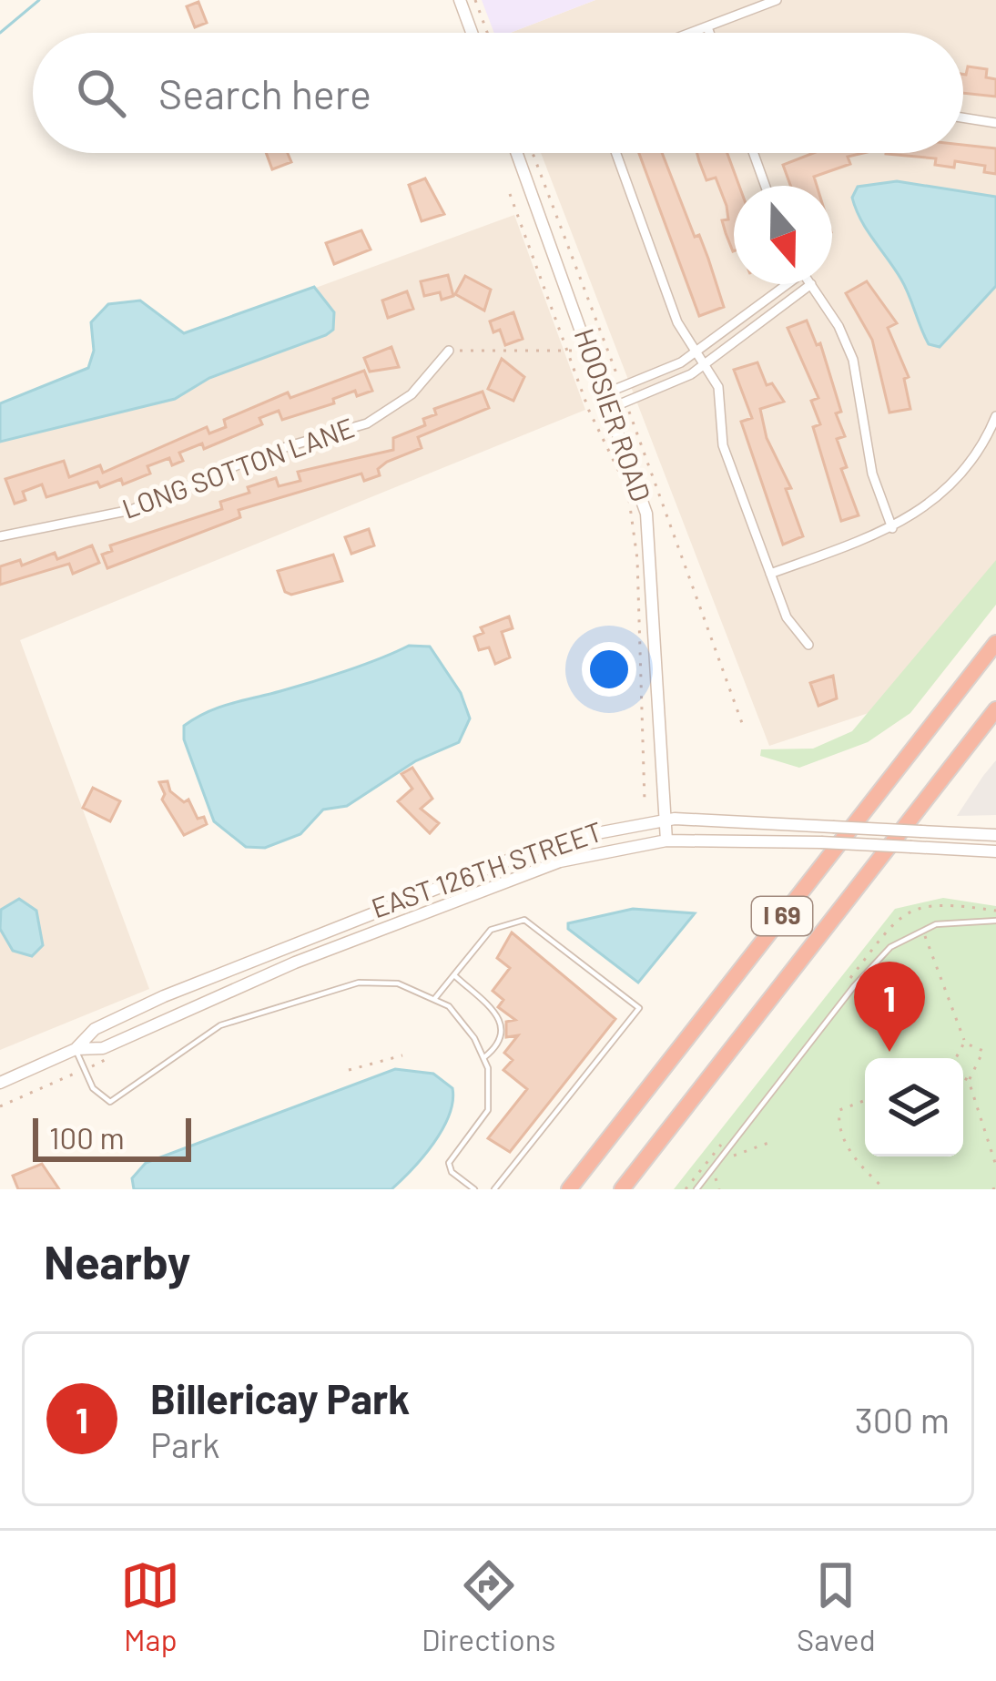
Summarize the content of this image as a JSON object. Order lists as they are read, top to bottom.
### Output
{
  "streets": {
    "highway": ["I 69"],
    "main road": ["HOOSIER ROAD", "EAST 126TH STREET"],
    "street": ["LONG SOTTON LANE"]
  },
  "crossings": [
    ["HOOSIER ROAD", "EAST 126TH STREET"]
  ],
  "scale_bar": "100 m",
  "north": "bottom",
  "page": {
    "search": "Search here",
    "pins": "1",
    "scale": "100 m",
    "heading": "Nearby",
    "list": [
      {
        "mark": "1",
        "name": "Billericay Park",
        "note": "Park",
        "value": "300 m"
      }
    ],
    "nav": ["Map", "Directions", "Saved"]
  }
}
